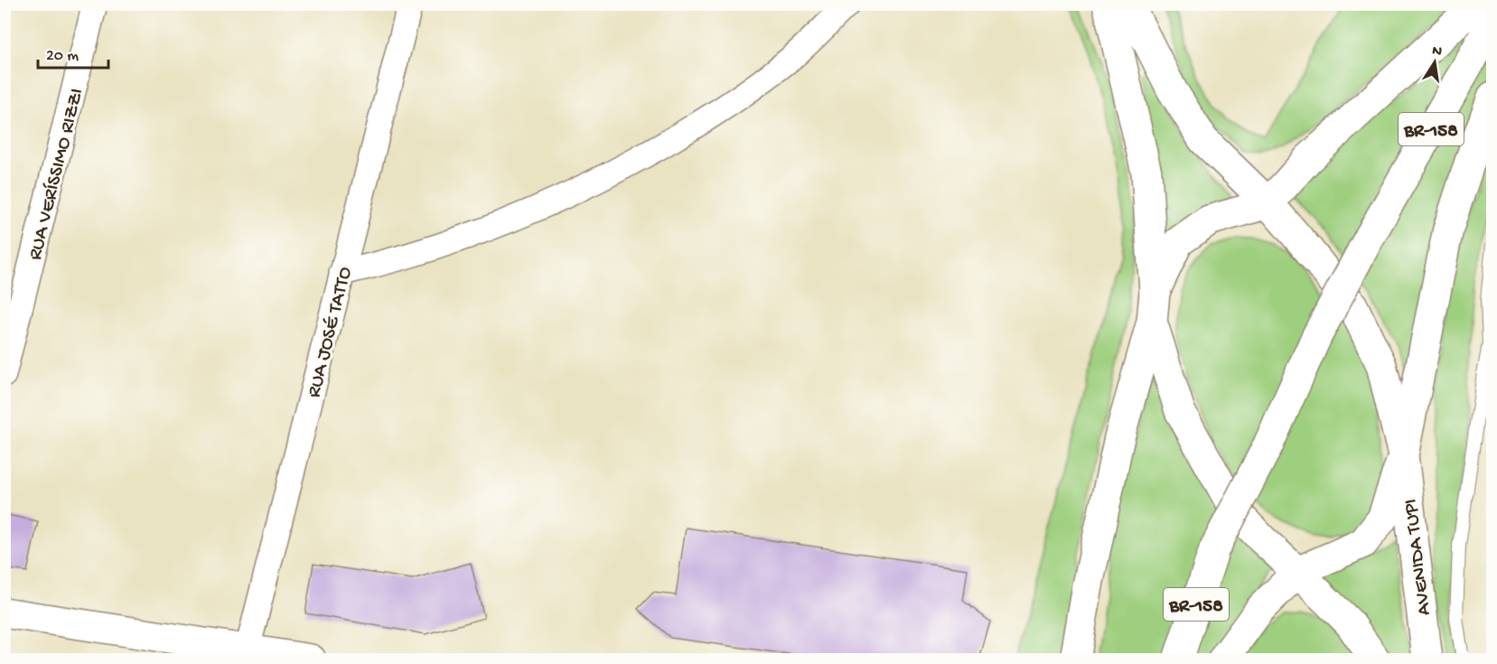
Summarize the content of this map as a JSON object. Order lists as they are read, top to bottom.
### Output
{
  "streets": {
    "main road": ["BR-158", "AVENIDA TUPI"],
    "street": ["RUA VERÍSSIMO RIZZI", "RUA JOSÉ TATTO"]
  },
  "scale_bar": "20 m",
  "north": "top"
}
